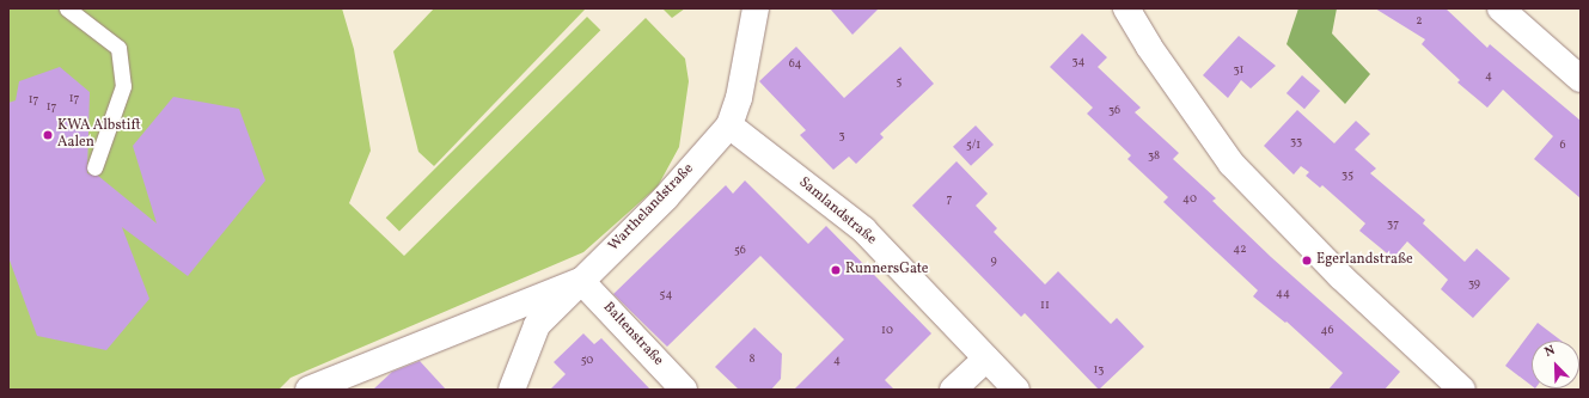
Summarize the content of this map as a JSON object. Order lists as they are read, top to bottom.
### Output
{
  "streets": {
    "street": ["Warthelandstraße", "Samlandstraße", "Baltenstraße"]
  },
  "crossings": [
    ["Warthelandstraße", "Samlandstraße"],
    ["Warthelandstraße", "Baltenstraße"]
  ],
  "places": ["KWA Albstift Aalen", "Egerlandstraße", "RunnersGate"],
  "house_numbers": [
    "2",
    "34",
    "64",
    "31",
    "4",
    "5",
    "17",
    "17",
    "17",
    "36",
    "3",
    "33",
    "5/1",
    "6",
    "38",
    "35",
    "7",
    "40",
    "37",
    "42",
    "56",
    "9",
    "39",
    "44",
    "54",
    "11",
    "10",
    "46",
    "8",
    "50",
    "4",
    "13"
  ],
  "north": "top left"
}
